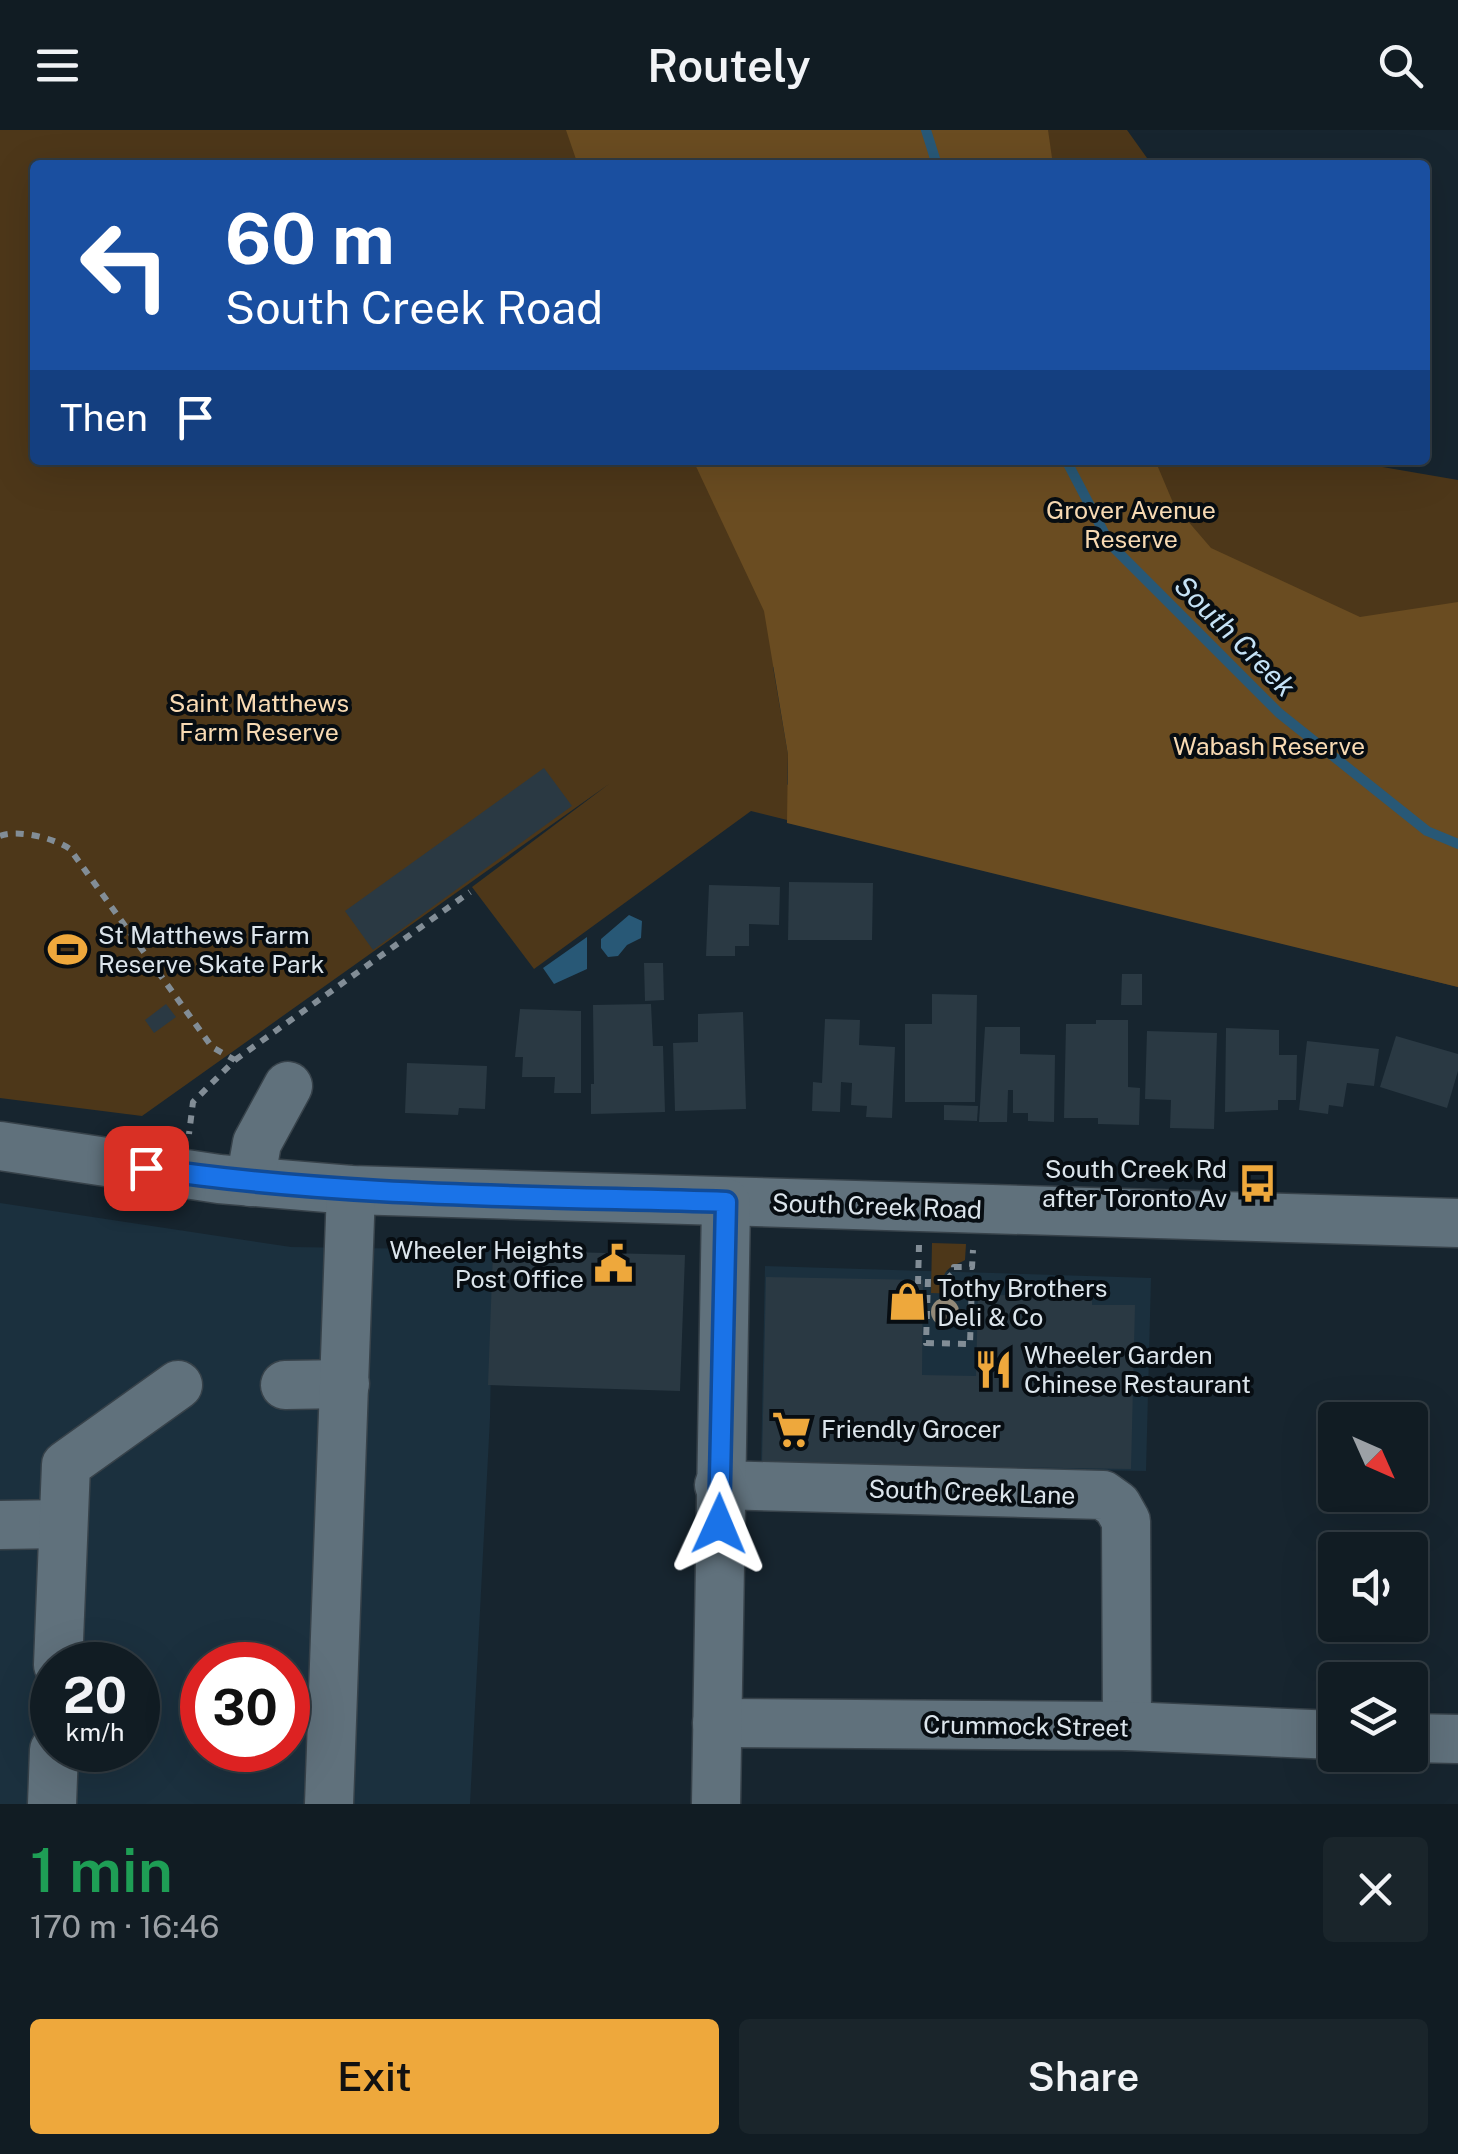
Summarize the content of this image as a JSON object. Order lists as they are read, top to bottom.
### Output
{
  "streets": {
    "street": ["South Creek Road", "South Creek Lane", "Crummock Street"]
  },
  "crossings": [
    ["South Creek Lane", "Crummock Street"]
  ],
  "water": ["South Creek"],
  "parks": ["Grover Avenue Reserve", "Saint Matthews Farm Reserve", "Wabash Reserve"],
  "places": {
    "sports": ["St Matthews Farm Reserve Skate Park"],
    "bus stop": ["South Creek Rd after Toronto Av"],
    "public building": ["Wheeler Heights Post Office"],
    "shop": ["Tothy Brothers Deli & Co"],
    "restaurant": ["Wheeler Garden Chinese Restaurant"],
    "supermarket": ["Friendly Grocer"]
  },
  "north": "bottom right",
  "page": {
    "header": "Routely",
    "turn": ["60 m", "South Creek Road"],
    "then": "Then",
    "speed": "20 km/h",
    "limit": "30",
    "heading": ["1 min", "170 m · 16:46"],
    "buttons": ["Exit", "Share"]
  }
}
